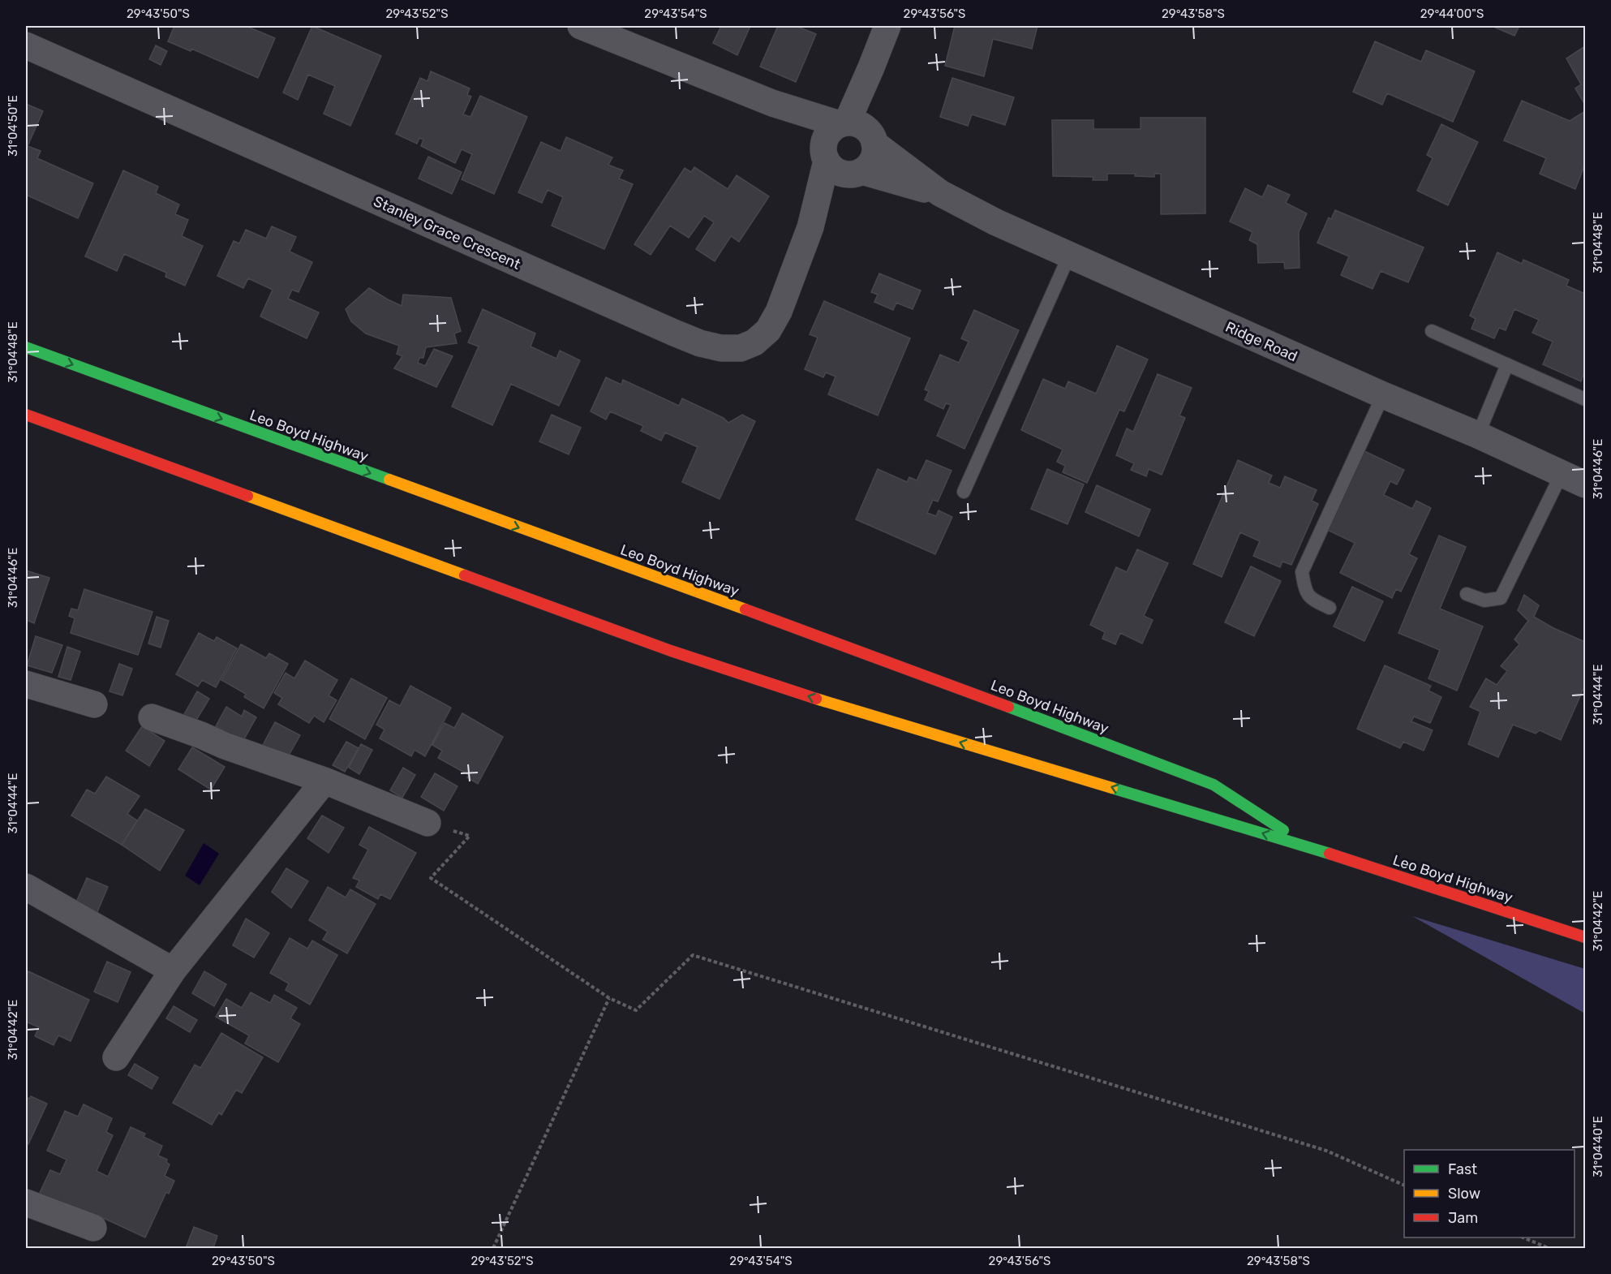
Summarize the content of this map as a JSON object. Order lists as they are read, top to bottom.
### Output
{
  "streets": {
    "highway": ["Leo Boyd Highway"],
    "street": ["Stanley Grace Crescent", "Ridge Road"]
  },
  "crossings": [
    ["Stanley Grace Crescent", "Ridge Road"]
  ],
  "legend": ["Fast", "Slow", "Jam"],
  "coordinates": [
    "29°43'50\"S",
    "29°43'52\"S",
    "29°43'54\"S",
    "29°43'56\"S",
    "29°43'58\"S",
    "29°44'00\"S",
    "31°04'50\"E",
    "31°04'48\"E",
    "31°04'46\"E",
    "31°04'44\"E",
    "31°04'42\"E",
    "31°04'40\"E"
  ]
}
